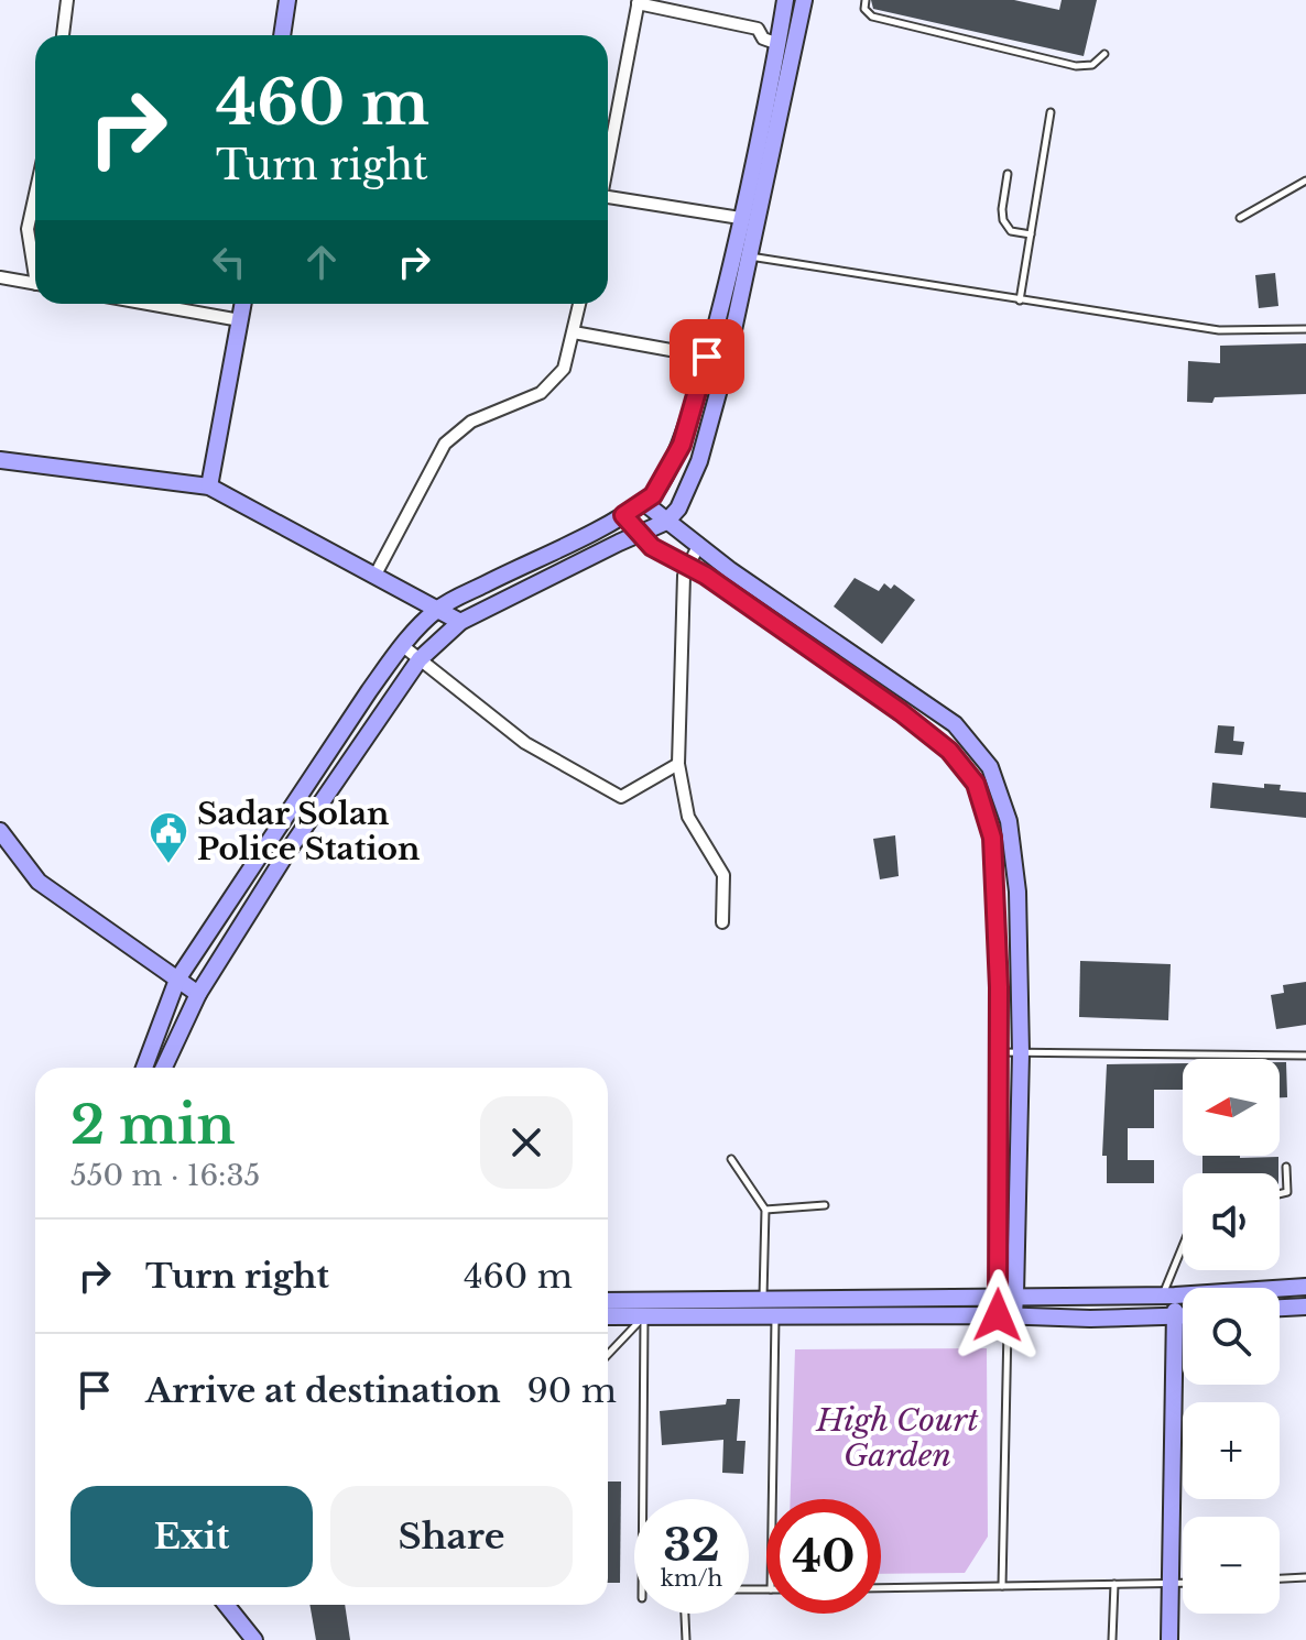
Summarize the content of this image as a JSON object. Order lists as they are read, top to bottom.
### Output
{
  "parks": ["High Court Garden"],
  "places": {
    "public building": ["Sadar Solan Police Station"]
  },
  "north": "left",
  "page": {
    "turn": ["460 m", "Turn right"],
    "map_buttons": ["+", "−"],
    "heading": ["2 min", "550 m · 16:35"],
    "list": [
      {
        "name": "Turn right",
        "value": "460 m"
      },
      {
        "name": "Arrive at destination",
        "value": "90 m"
      }
    ],
    "buttons": ["Exit", "Share"],
    "speed": "32 km/h",
    "limit": "40"
  }
}
